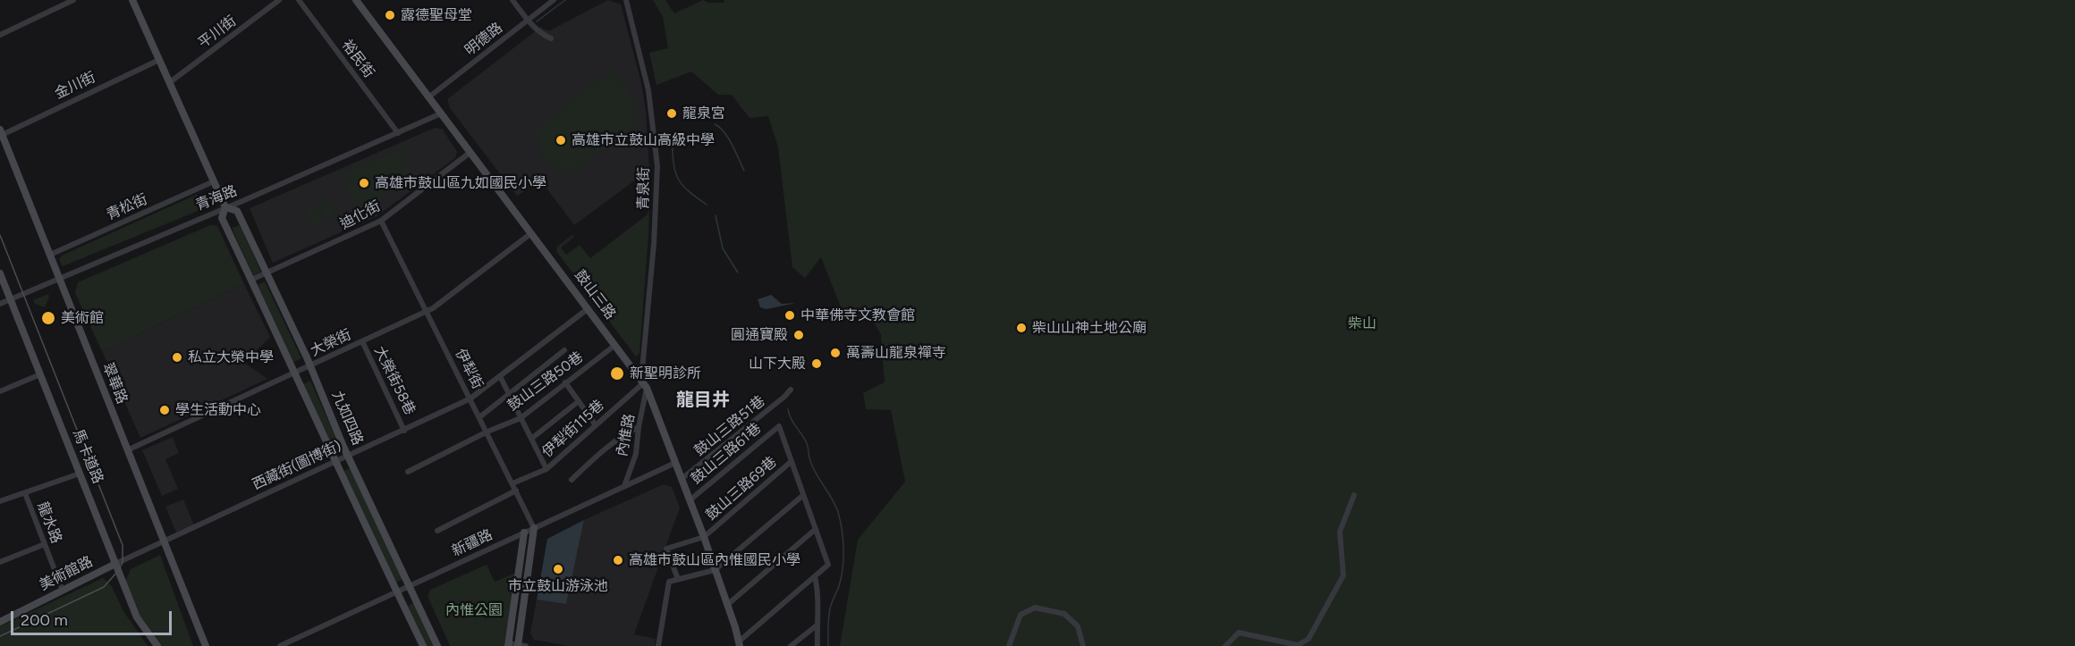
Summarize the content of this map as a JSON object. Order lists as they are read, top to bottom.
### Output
{
  "streets": {
    "street": [
      "平川街",
      "明德路",
      "裕民街",
      "金川街",
      "青泉街",
      "青海路",
      "青松街",
      "迪化街",
      "鼓山三路",
      "大榮街",
      "伊犁街",
      "大榮街58巷",
      "鼓山三路50巷",
      "翠華路",
      "九如四路",
      "鼓山三路51巷",
      "伊犁街115巷",
      "內惟路",
      "鼓山三路61巷",
      "馬卡道路",
      "西藏街(圖博街)",
      "鼓山三路69巷",
      "龍水路",
      "新疆路",
      "美術館路"
    ]
  },
  "crossings": [
    ["平川街", "九如四路"],
    ["明德路", "鼓山三路"],
    ["裕民街", "青海路"],
    ["金川街", "翠華路"],
    ["金川街", "九如四路"],
    ["青泉街", "鼓山三路"],
    ["青泉街", "伊犁街115巷"],
    ["青泉街", "內惟路"],
    ["青海路", "鼓山三路"],
    ["青海路", "翠華路"],
    ["青海路", "九如四路"],
    ["青海路", "馬卡道路"],
    ["青松街", "翠華路"],
    ["青松街", "九如四路"],
    ["迪化街", "鼓山三路"],
    ["迪化街", "伊犁街"],
    ["迪化街", "九如四路"],
    ["鼓山三路", "大榮街"],
    ["鼓山三路", "鼓山三路50巷"],
    ["鼓山三路", "鼓山三路51巷"],
    ["鼓山三路", "伊犁街115巷"],
    ["鼓山三路", "內惟路"],
    ["鼓山三路", "鼓山三路61巷"],
    ["鼓山三路", "西藏街(圖博街)"],
    ["鼓山三路", "鼓山三路69巷"],
    ["鼓山三路", "新疆路"],
    ["大榮街", "伊犁街"],
    ["大榮街", "大榮街58巷"],
    ["大榮街", "翠華路"],
    ["大榮街", "九如四路"],
    ["伊犁街", "鼓山三路50巷"],
    ["伊犁街", "伊犁街115巷"],
    ["伊犁街", "西藏街(圖博街)"],
    ["伊犁街", "新疆路"],
    ["大榮街58巷", "西藏街(圖博街)"],
    ["翠華路", "西藏街(圖博街)"],
    ["九如四路", "西藏街(圖博街)"],
    ["九如四路", "新疆路"],
    ["伊犁街115巷", "內惟路"],
    ["內惟路", "新疆路"],
    ["鼓山三路61巷", "鼓山三路69巷"],
    ["馬卡道路", "西藏街(圖博街)"],
    ["馬卡道路", "美術館路"],
    ["西藏街(圖博街)", "美術館路"],
    ["龍水路", "美術館路"]
  ],
  "districts": ["龍目井"],
  "parks": ["柴山", "內惟公園"],
  "places": [
    "露德聖母堂",
    "龍泉宮",
    "高雄市立鼓山高級中學",
    "高雄市鼓山區九如國民小學",
    "中華佛寺文教會館",
    "美術館",
    "柴山山神土地公廟",
    "圓通寶殿",
    "萬壽山龍泉禪寺",
    "私立大榮中學",
    "山下大殿",
    "新聖明診所",
    "學生活動中心",
    "高雄市鼓山區內惟國民小學",
    "市立鼓山游泳池"
  ],
  "scale_bar": "200 m"
}
